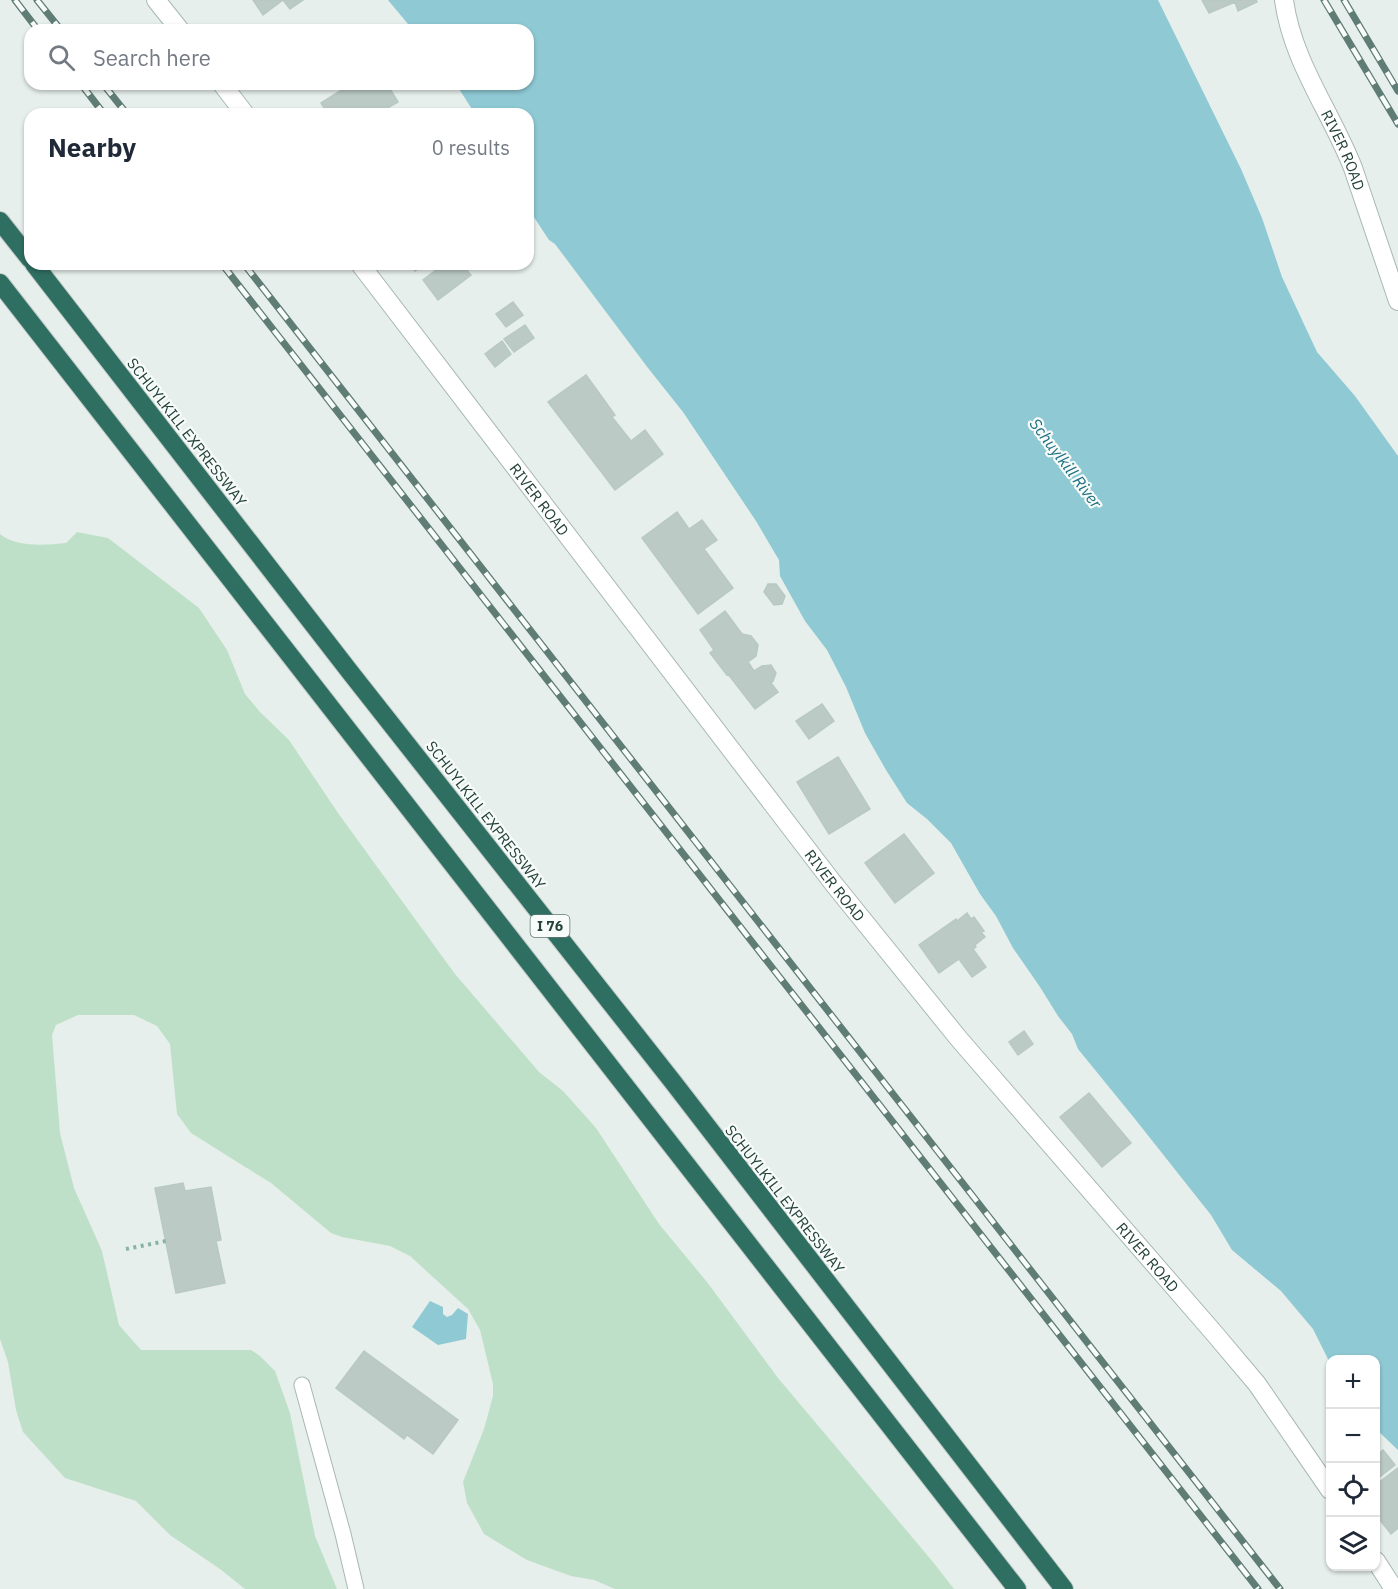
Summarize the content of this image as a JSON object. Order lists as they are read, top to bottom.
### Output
{
  "streets": {
    "highway": ["SCHUYLKILL EXPRESSWAY", "I 76"],
    "street": ["RIVER ROAD"]
  },
  "water": ["Schuylkill River"],
  "page": {
    "search": "Search here",
    "heading": ["Nearby", "0 results"],
    "map_buttons": ["+", "−"]
  }
}
